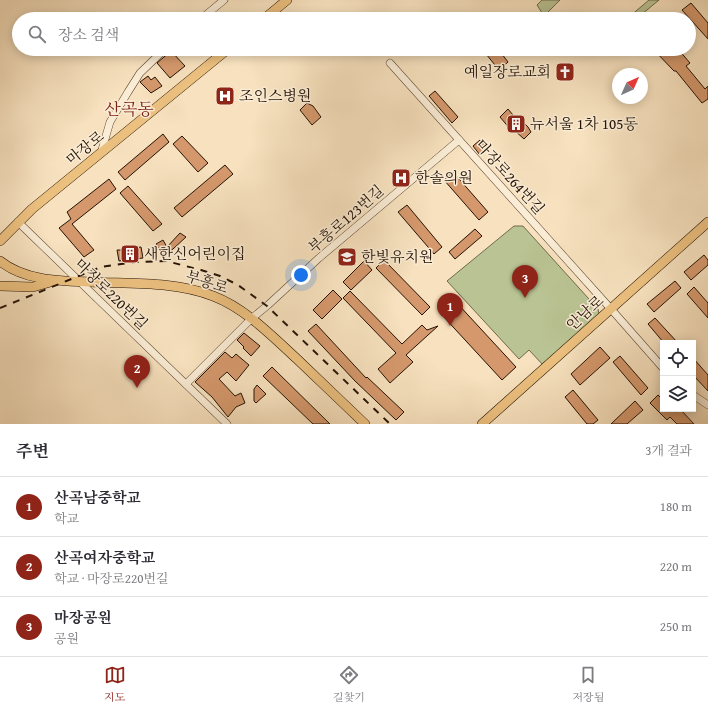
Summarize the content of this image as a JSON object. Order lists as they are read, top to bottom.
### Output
{
  "streets": {
    "main road": ["마장로", "부흥로", "안남로"],
    "street": ["마장로264번길", "부흥로123번길", "마장로220번길"]
  },
  "crossings": [
    ["마장로", "마장로220번길"],
    ["마장로264번길", "부흥로123번길"],
    ["마장로264번길", "안남로"],
    ["부흥로123번길", "부흥로"],
    ["부흥로", "마장로220번길"]
  ],
  "districts": ["산곡동"],
  "places": {
    "church": ["예일장로교회"],
    "hospital": ["조인스병원", "한솔의원"],
    "building": ["뉴서울 1차 105동", "새한신어린이집"],
    "school or university": ["한빛유치원"]
  },
  "north": "top right",
  "page": {
    "search": "장소 검색",
    "pins": ["3", "1", "2"],
    "heading": ["주변", "3개 결과"],
    "list": [
      {
        "mark": "1",
        "name": "산곡남중학교",
        "note": "학교",
        "value": "180 m"
      },
      {
        "mark": "2",
        "name": "산곡여자중학교",
        "note": "학교 · 마장로220번길",
        "value": "220 m"
      },
      {
        "mark": "3",
        "name": "마장공원",
        "note": "공원",
        "value": "250 m"
      }
    ],
    "nav": ["지도", "길찾기", "저장됨"]
  }
}
